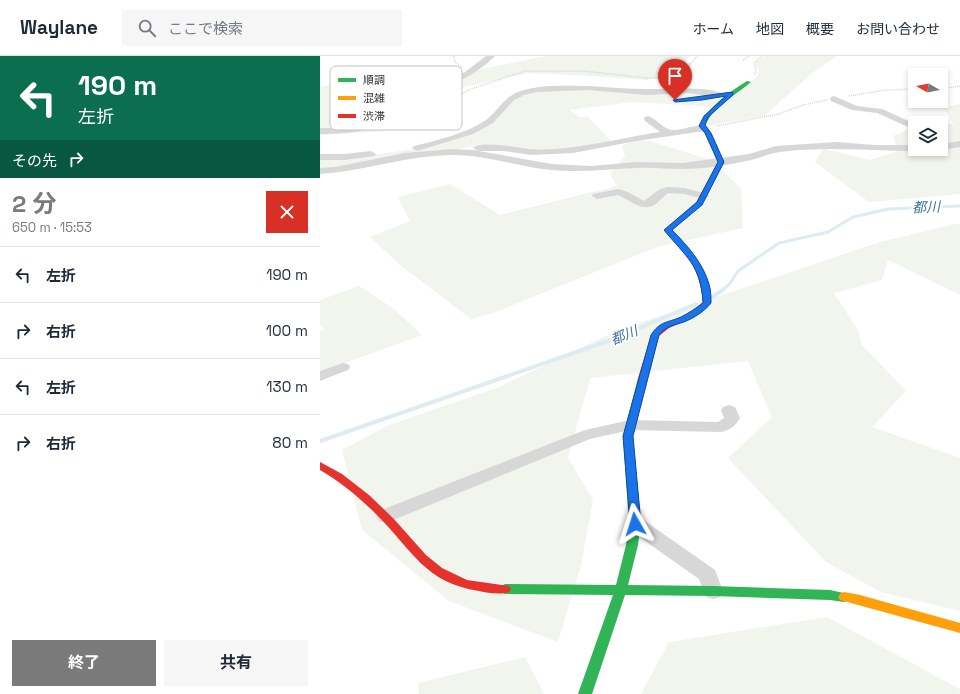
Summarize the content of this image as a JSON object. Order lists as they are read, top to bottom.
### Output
{
  "water": ["都川"],
  "legend": ["順調", "混雑", "渋滞"],
  "north": "left",
  "page": {
    "header": "Waylane",
    "search": "ここで検索",
    "nav": [
      "ホーム",
      "地図",
      "概要",
      "お問い合わせ"
    ],
    "turn": ["190 m", "左折"],
    "then": "その先",
    "heading": ["2 分", "650 m · 15:53"],
    "list": [
      {
        "name": "左折",
        "value": "190 m"
      },
      {
        "name": "右折",
        "value": "100 m"
      },
      {
        "name": "左折",
        "value": "130 m"
      },
      {
        "name": "右折",
        "value": "80 m"
      }
    ],
    "buttons": ["終了", "共有"]
  }
}
